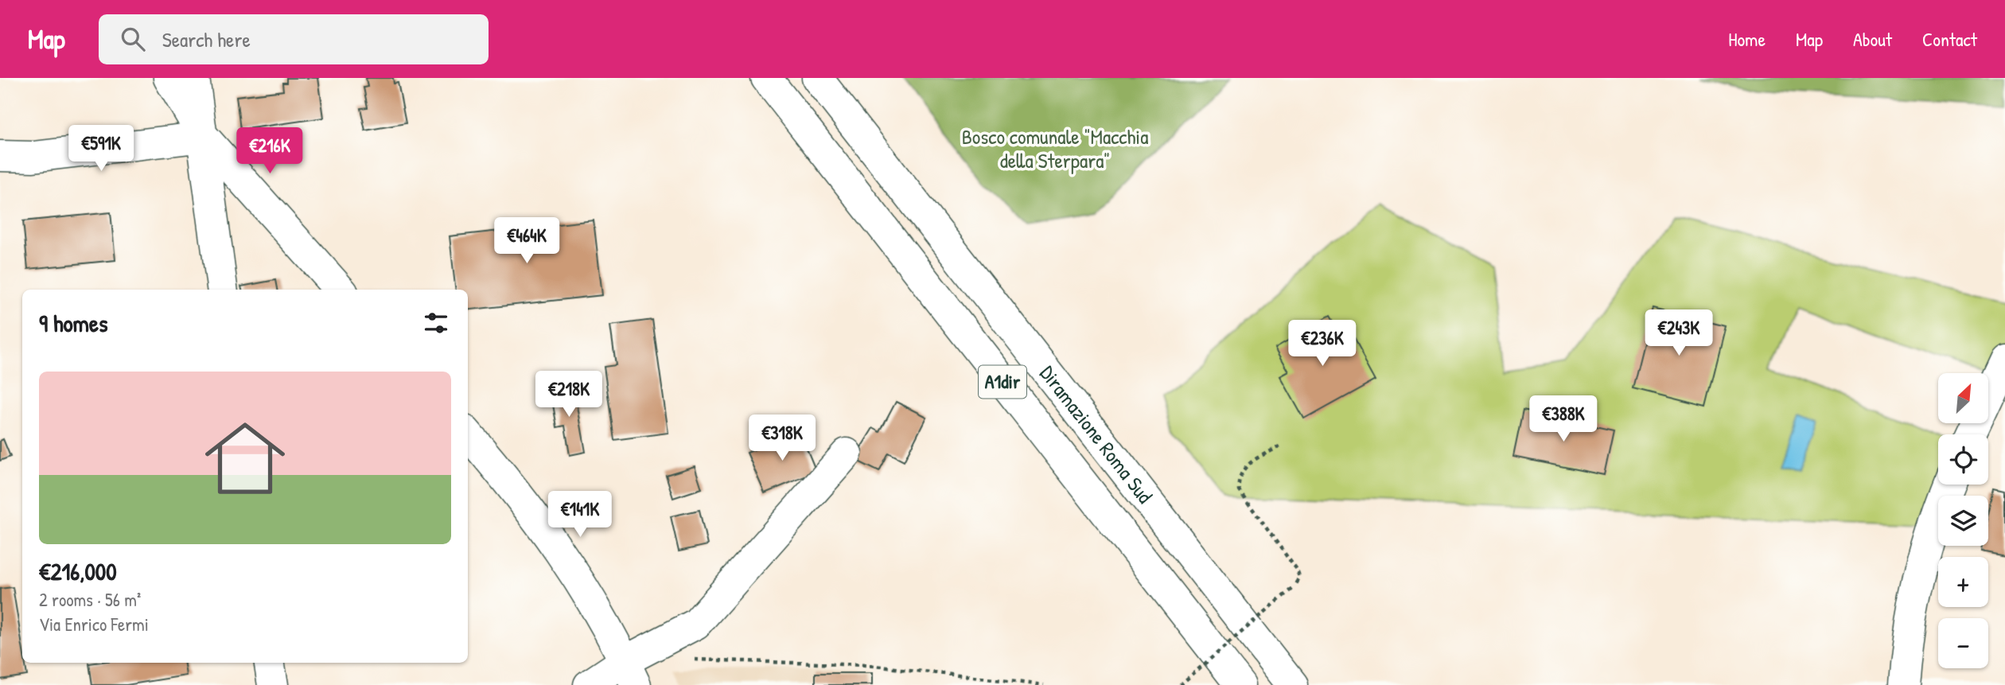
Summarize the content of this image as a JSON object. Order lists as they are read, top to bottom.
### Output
{
  "streets": {
    "main road": ["A1dir", "Diramazione Roma Sud"]
  },
  "parks": ["Bosco comunale \"Macchia della Sterpara\""],
  "north": "top right",
  "page": {
    "header": "Map",
    "search": "Search here",
    "nav": [
      "Home",
      "Map",
      "About",
      "Contact"
    ],
    "price": [
      "€591K",
      "€216K",
      "€464K",
      "€243K",
      "€236K",
      "€218K",
      "€388K",
      "€318K",
      "€141K"
    ],
    "heading": "9 homes",
    "list": [
      {
        "name": "€216,000",
        "note": "2 rooms · 56 m² · Via Enrico Fermi"
      }
    ],
    "map_buttons": ["+", "−"]
  }
}
